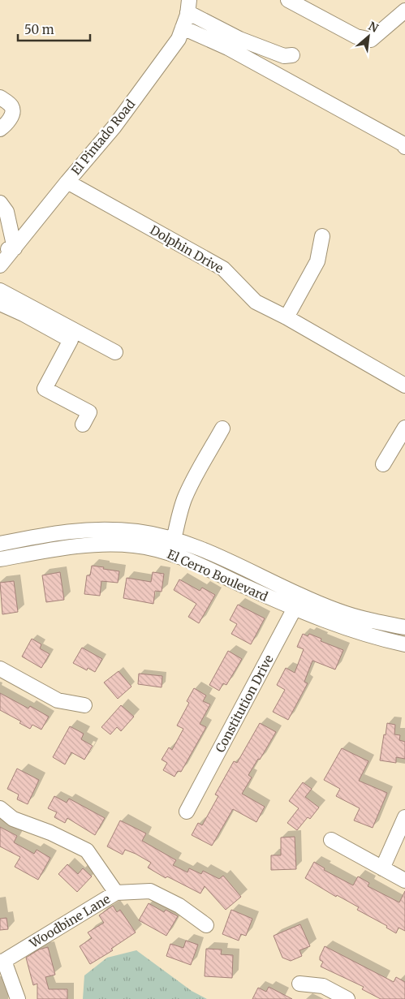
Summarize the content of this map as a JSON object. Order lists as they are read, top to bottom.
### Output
{
  "streets": {
    "street": [
      "El Pintado Road",
      "Dolphin Drive",
      "El Cerro Boulevard",
      "Constitution Drive",
      "Woodbine Lane"
    ]
  },
  "crossings": [
    ["El Pintado Road", "Dolphin Drive"],
    ["El Cerro Boulevard", "Constitution Drive"]
  ],
  "scale_bar": "50 m",
  "north": "top right"
}
